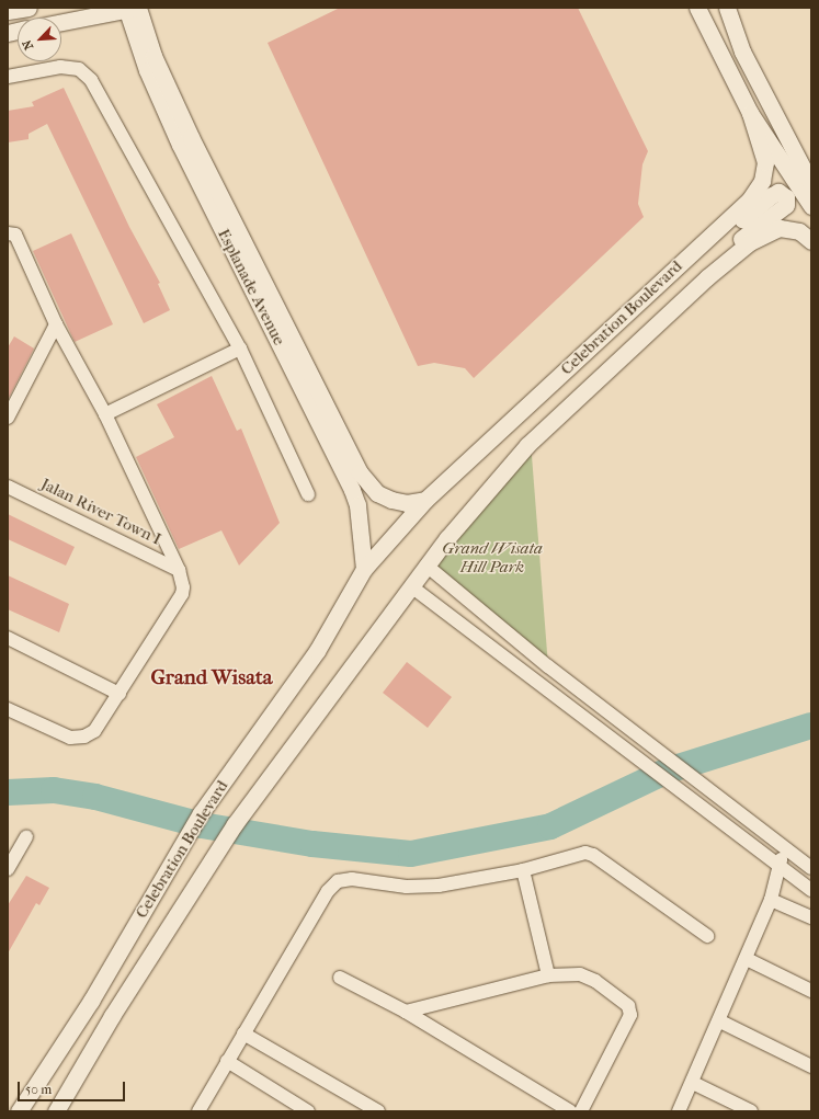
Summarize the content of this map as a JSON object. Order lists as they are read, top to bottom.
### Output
{
  "streets": {
    "street": ["Esplanade Avenue", "Celebration Boulevard", "Jalan River Town I"]
  },
  "crossings": [
    ["Esplanade Avenue", "Celebration Boulevard"]
  ],
  "districts": ["Grand Wisata"],
  "parks": ["Grand Wisata Hill Park"],
  "scale_bar": "50 m",
  "north": "bottom left"
}
